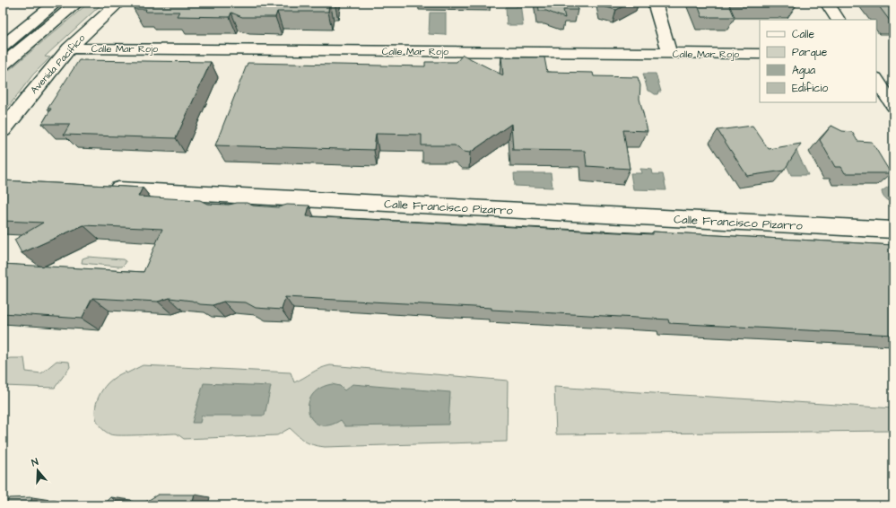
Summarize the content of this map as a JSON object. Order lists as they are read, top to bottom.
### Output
{
  "streets": {
    "street": ["Calle Mar Rojo", "Avenida Pacífico", "Calle Francisco Pizarro"]
  },
  "crossings": [
    ["Calle Mar Rojo", "Avenida Pacífico"]
  ],
  "legend": [
    "Calle",
    "Parque",
    "Agua",
    "Edificio"
  ],
  "north": "top"
}
